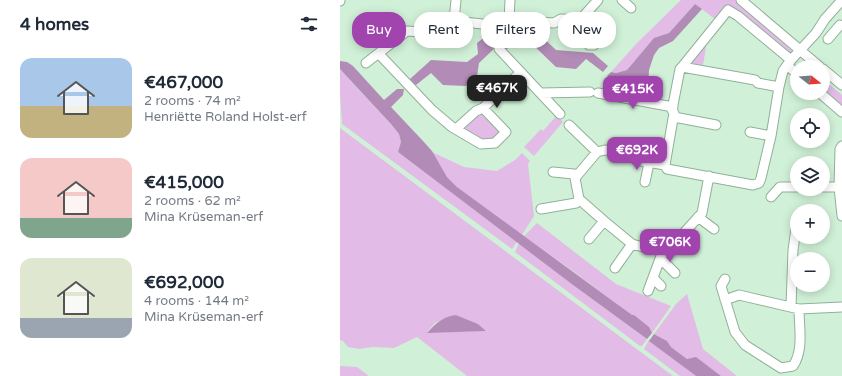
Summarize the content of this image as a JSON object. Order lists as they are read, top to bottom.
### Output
{
  "north": "right",
  "page": {
    "heading": "4 homes",
    "chip": [
      "Buy",
      "Rent",
      "Filters",
      "New"
    ],
    "list": [
      {
        "name": "€467,000",
        "note": "2 rooms · 74 m² · Henriëtte Roland Holst-erf"
      },
      {
        "name": "€415,000",
        "note": "2 rooms · 62 m² · Mina Krüseman-erf"
      },
      {
        "name": "€692,000",
        "note": "4 rooms · 144 m² · Mina Krüseman-erf"
      }
    ],
    "map_buttons": ["+", "−"],
    "price": [
      "€467K",
      "€415K",
      "€692K",
      "€706K"
    ]
  }
}
